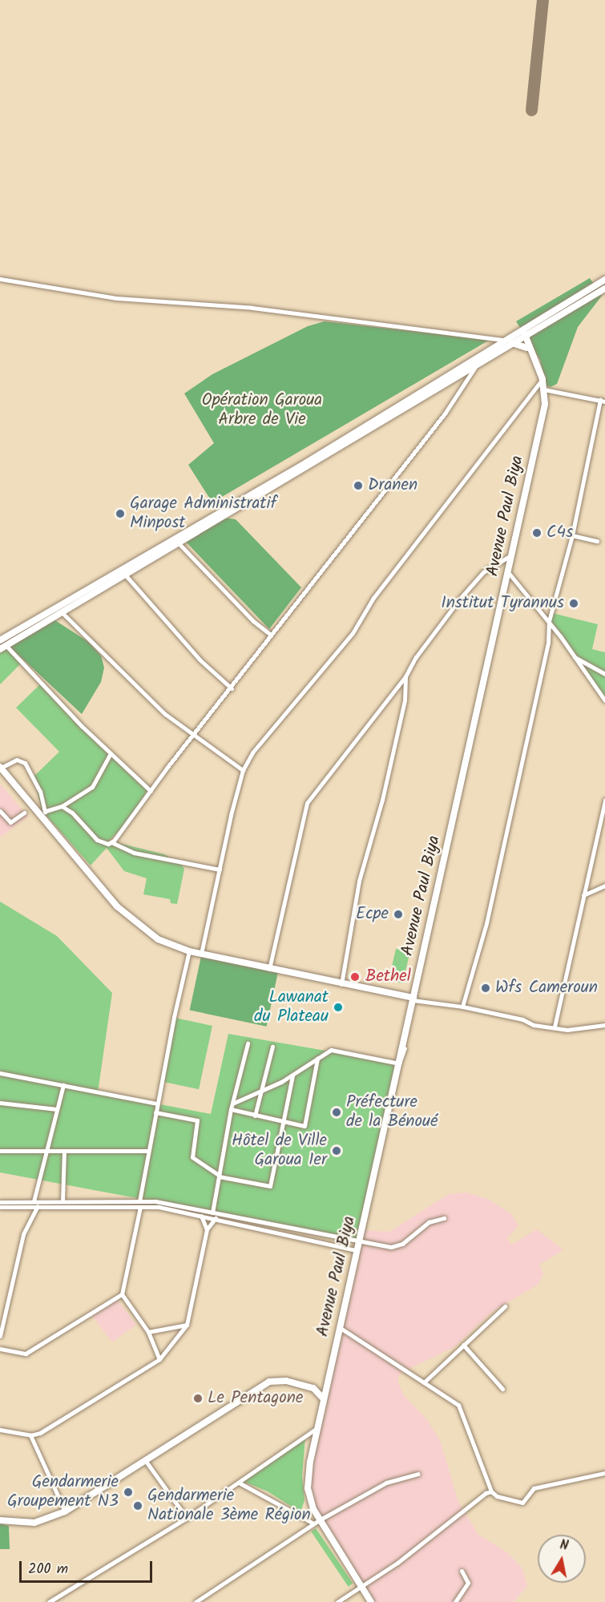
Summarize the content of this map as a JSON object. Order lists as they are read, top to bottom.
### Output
{
  "streets": {
    "main road": ["Avenue Paul Biya"]
  },
  "parks": ["Opération Garoua Arbre de Vie"],
  "places": [
    "Dranen",
    "Garage Administratif Minpost",
    "C4s",
    "Institut Tyrannus",
    "Ecpe",
    "Bethel",
    "Wfs Cameroun",
    "Lawanat du Plateau",
    "Préfecture de la Bénoué",
    "Hôtel de Ville Garoua 1er",
    "Le Pentagone",
    "Gendarmerie Groupement N3",
    "Gendarmerie Nationale 3ème Région"
  ],
  "scale_bar": "200 m",
  "north": "top"
}
